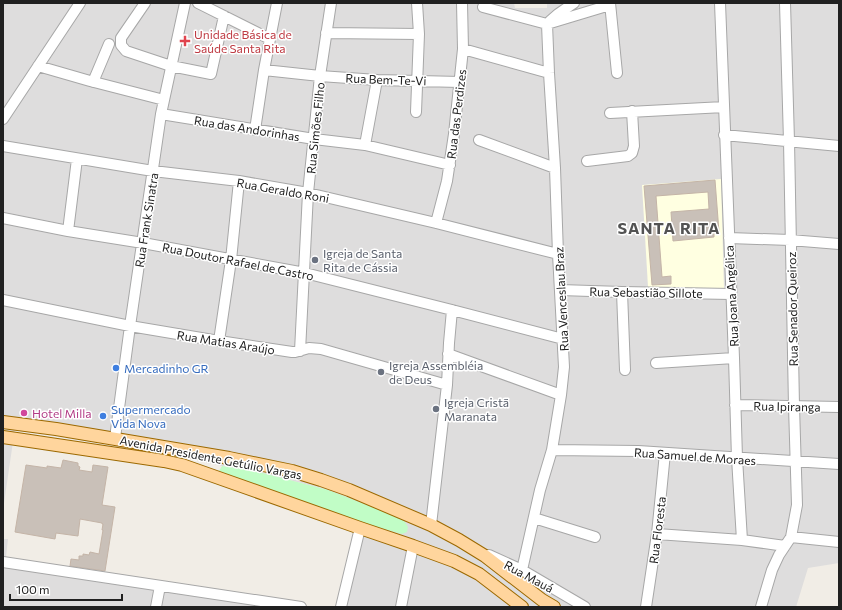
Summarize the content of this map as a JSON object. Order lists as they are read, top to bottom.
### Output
{
  "streets": {
    "main road": ["Avenida Presidente Getúlio Vargas"],
    "street": [
      "Rua Bem-Te-Vi",
      "Rua das Perdizes",
      "Rua das Andorinhas",
      "Rua Simões Filho",
      "Rua Geraldo Roni",
      "Rua Frank Sinatra",
      "Rua Doutor Rafael de Castro",
      "Rua Sebastião Sillote",
      "Rua Joana Angélica",
      "Rua Venceslau Braz",
      "Rua Senador Queiroz",
      "Rua Matias Araújo",
      "Rua Ipiranga",
      "Rua Samuel de Moraes",
      "Rua Floresta",
      "Rua Mauá"
    ]
  },
  "crossings": [
    ["Rua Bem-Te-Vi", "Rua das Perdizes"],
    ["Rua Bem-Te-Vi", "Rua Simões Filho"],
    ["Rua das Perdizes", "Rua das Andorinhas"],
    ["Rua das Perdizes", "Rua Geraldo Roni"],
    ["Rua das Andorinhas", "Rua Simões Filho"],
    ["Rua das Andorinhas", "Rua Frank Sinatra"],
    ["Rua Simões Filho", "Rua Geraldo Roni"],
    ["Rua Simões Filho", "Rua Doutor Rafael de Castro"],
    ["Rua Simões Filho", "Rua Matias Araújo"],
    ["Rua Geraldo Roni", "Rua Frank Sinatra"],
    ["Rua Geraldo Roni", "Rua Venceslau Braz"],
    ["Rua Frank Sinatra", "Rua Doutor Rafael de Castro"],
    ["Rua Frank Sinatra", "Rua Matias Araújo"],
    ["Rua Frank Sinatra", "Avenida Presidente Getúlio Vargas"],
    ["Rua Doutor Rafael de Castro", "Rua Venceslau Braz"],
    ["Rua Sebastião Sillote", "Rua Joana Angélica"],
    ["Rua Sebastião Sillote", "Rua Venceslau Braz"],
    ["Rua Joana Angélica", "Rua Ipiranga"],
    ["Rua Joana Angélica", "Rua Samuel de Moraes"],
    ["Rua Venceslau Braz", "Rua Samuel de Moraes"],
    ["Rua Venceslau Braz", "Rua Mauá"],
    ["Rua Senador Queiroz", "Rua Ipiranga"],
    ["Rua Senador Queiroz", "Rua Samuel de Moraes"],
    ["Rua Samuel de Moraes", "Rua Floresta"],
    ["Avenida Presidente Getúlio Vargas", "Rua Mauá"]
  ],
  "districts": ["SANTA RITA"],
  "places": {
    "health": ["Unidade Básica de Saúde Santa Rita"],
    "other": [
      "Igreja de Santa Rita de Cássia",
      "Mercadinho GR",
      "Igreja Assembléia de Deus",
      "Igreja Cristã Maranata",
      "Hotel Milla",
      "Supermercado Vida Nova"
    ]
  },
  "scale_bar": "100 m"
}
